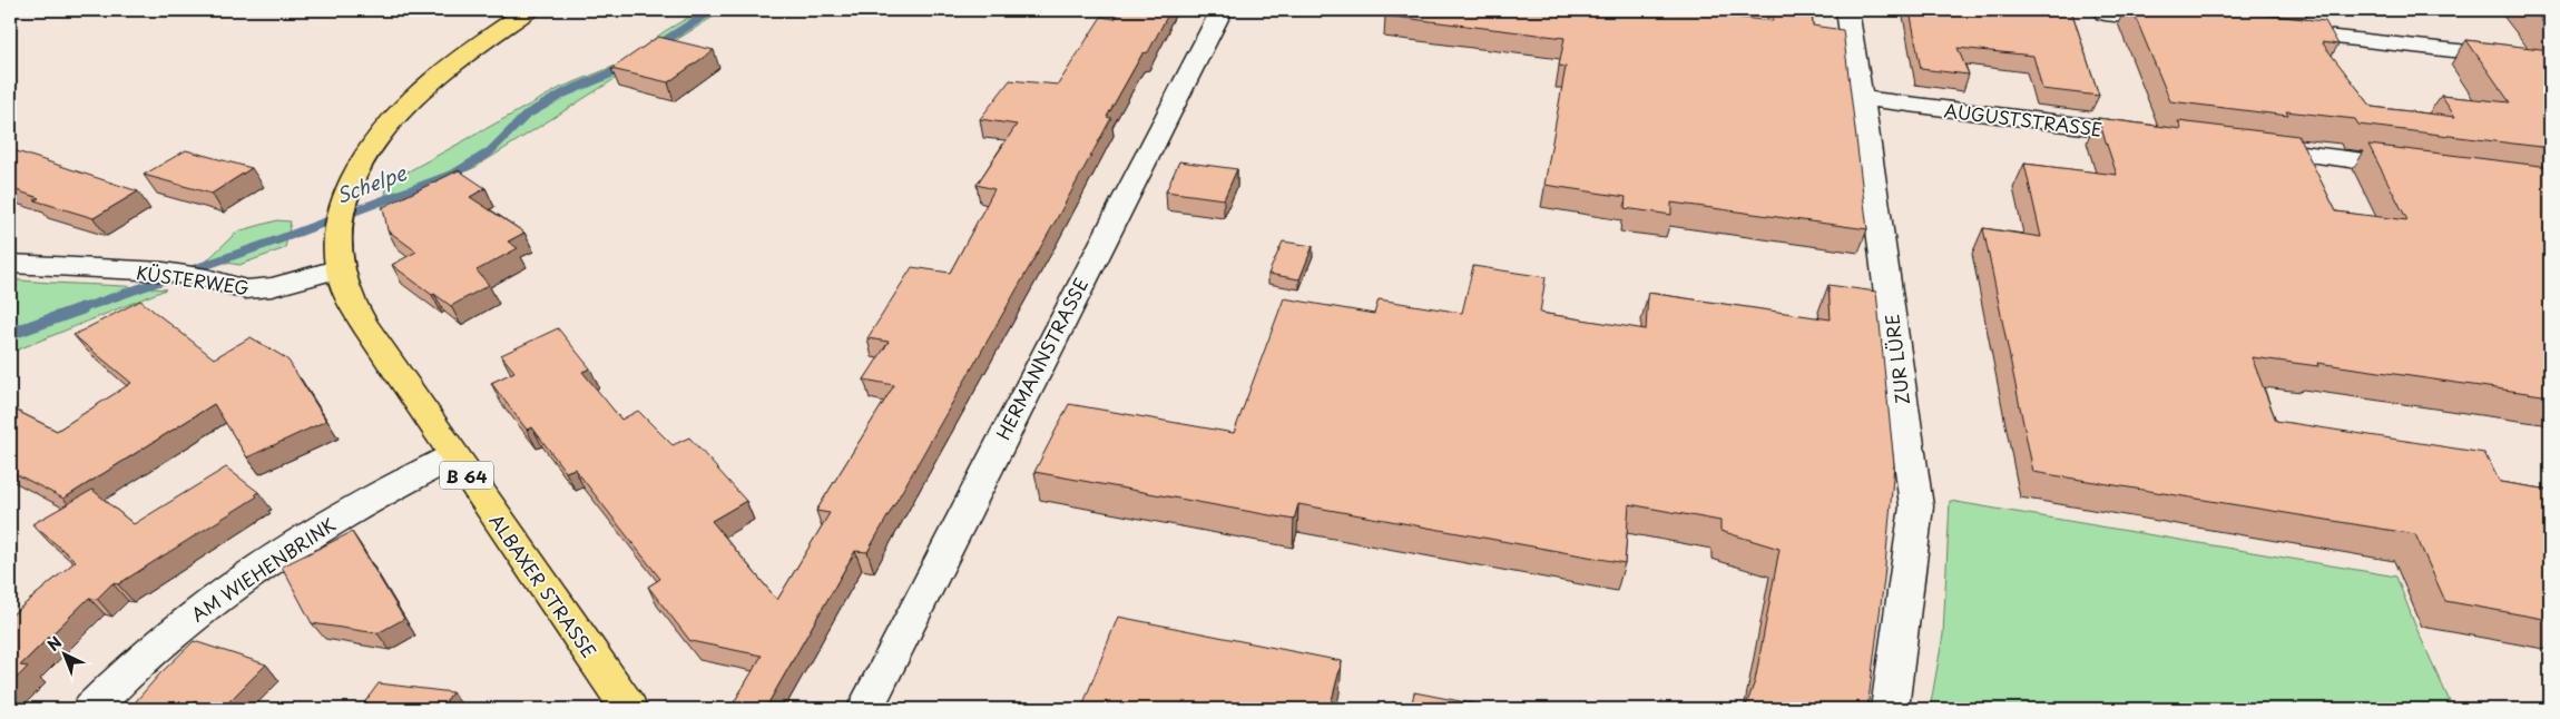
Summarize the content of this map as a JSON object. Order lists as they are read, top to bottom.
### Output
{
  "streets": {
    "main road": ["B 64", "ALBAXER STRASSE"],
    "street": [
      "AUGUSTSTRASSE",
      "KÜSTERWEG",
      "HERMANNSTRASSE",
      "ZUR LÜRE",
      "AM WIEHENBRINK"
    ]
  },
  "crossings": [
    ["AUGUSTSTRASSE", "ZUR LÜRE"],
    ["KÜSTERWEG", "ALBAXER STRASSE"],
    ["AM WIEHENBRINK", "ALBAXER STRASSE"]
  ],
  "water": ["Schelpe"],
  "north": "top left"
}
